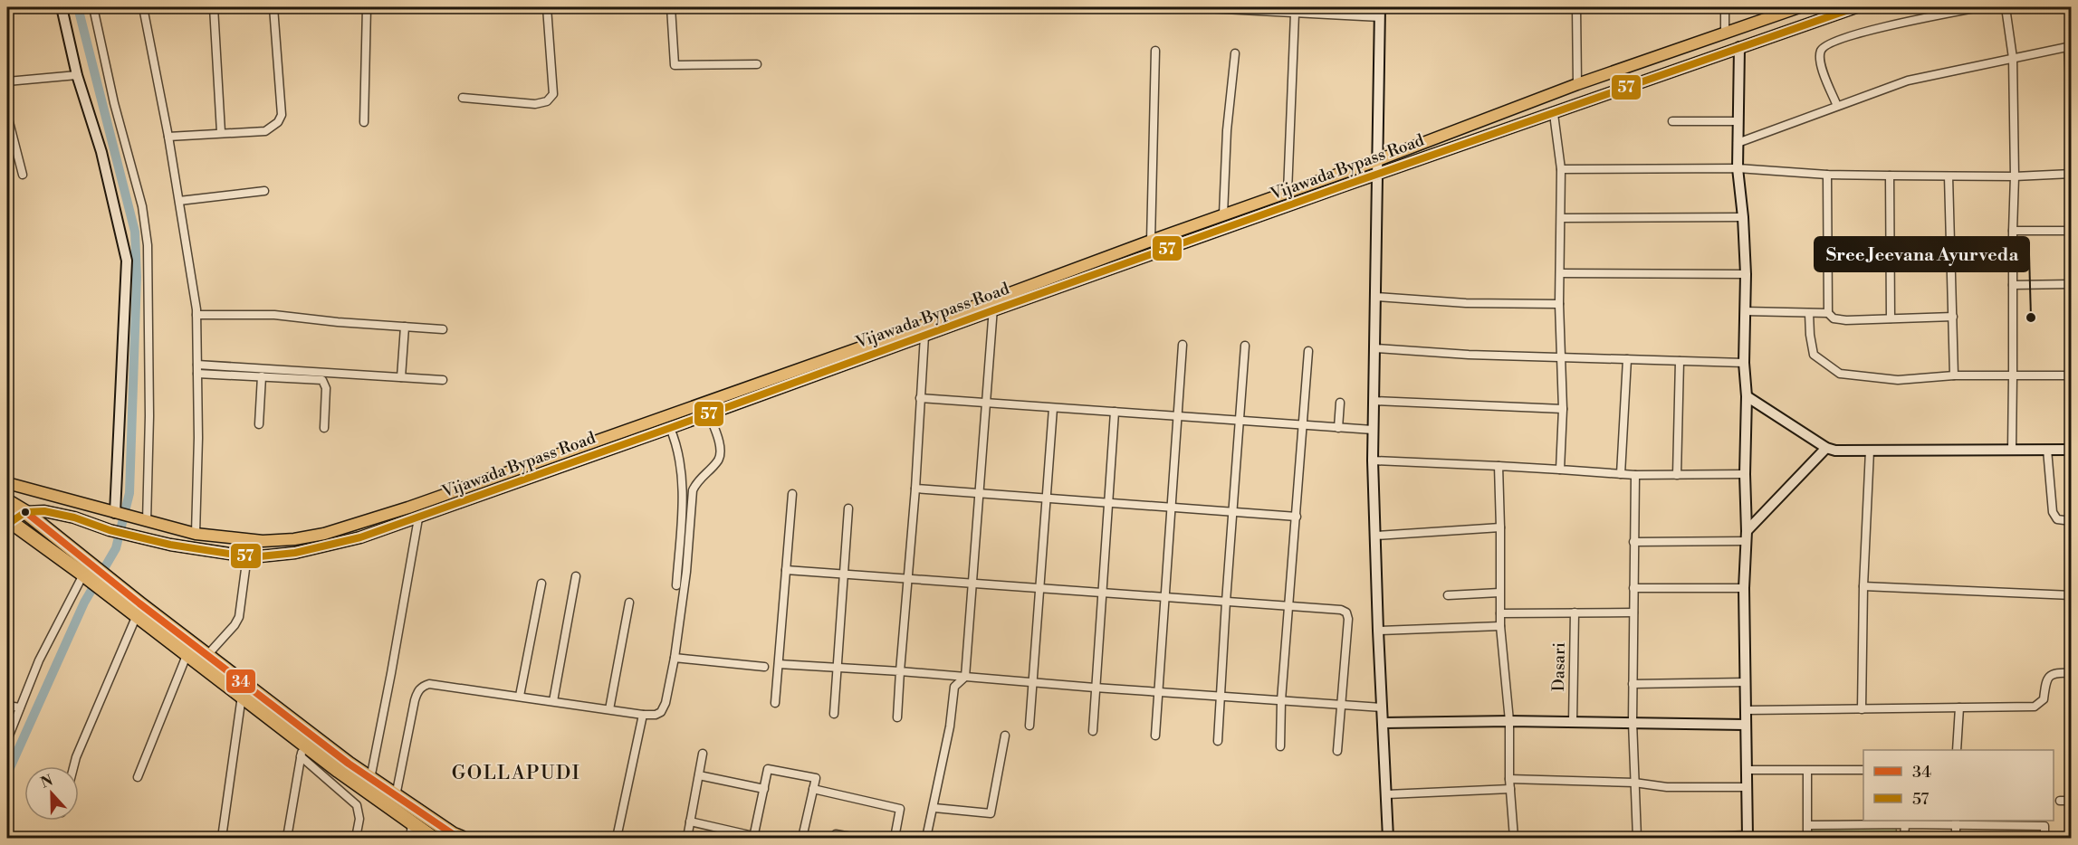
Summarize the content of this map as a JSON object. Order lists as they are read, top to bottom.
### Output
{
  "streets": {
    "main road": ["Vijawada Bypass Road"],
    "street": ["Dasari"]
  },
  "districts": ["GOLLAPUDI"],
  "places": ["Sree Jeevana Ayurveda"],
  "lines": ["transit line 57", "transit line 34"],
  "legend": ["34", "57"],
  "north": "top"
}
